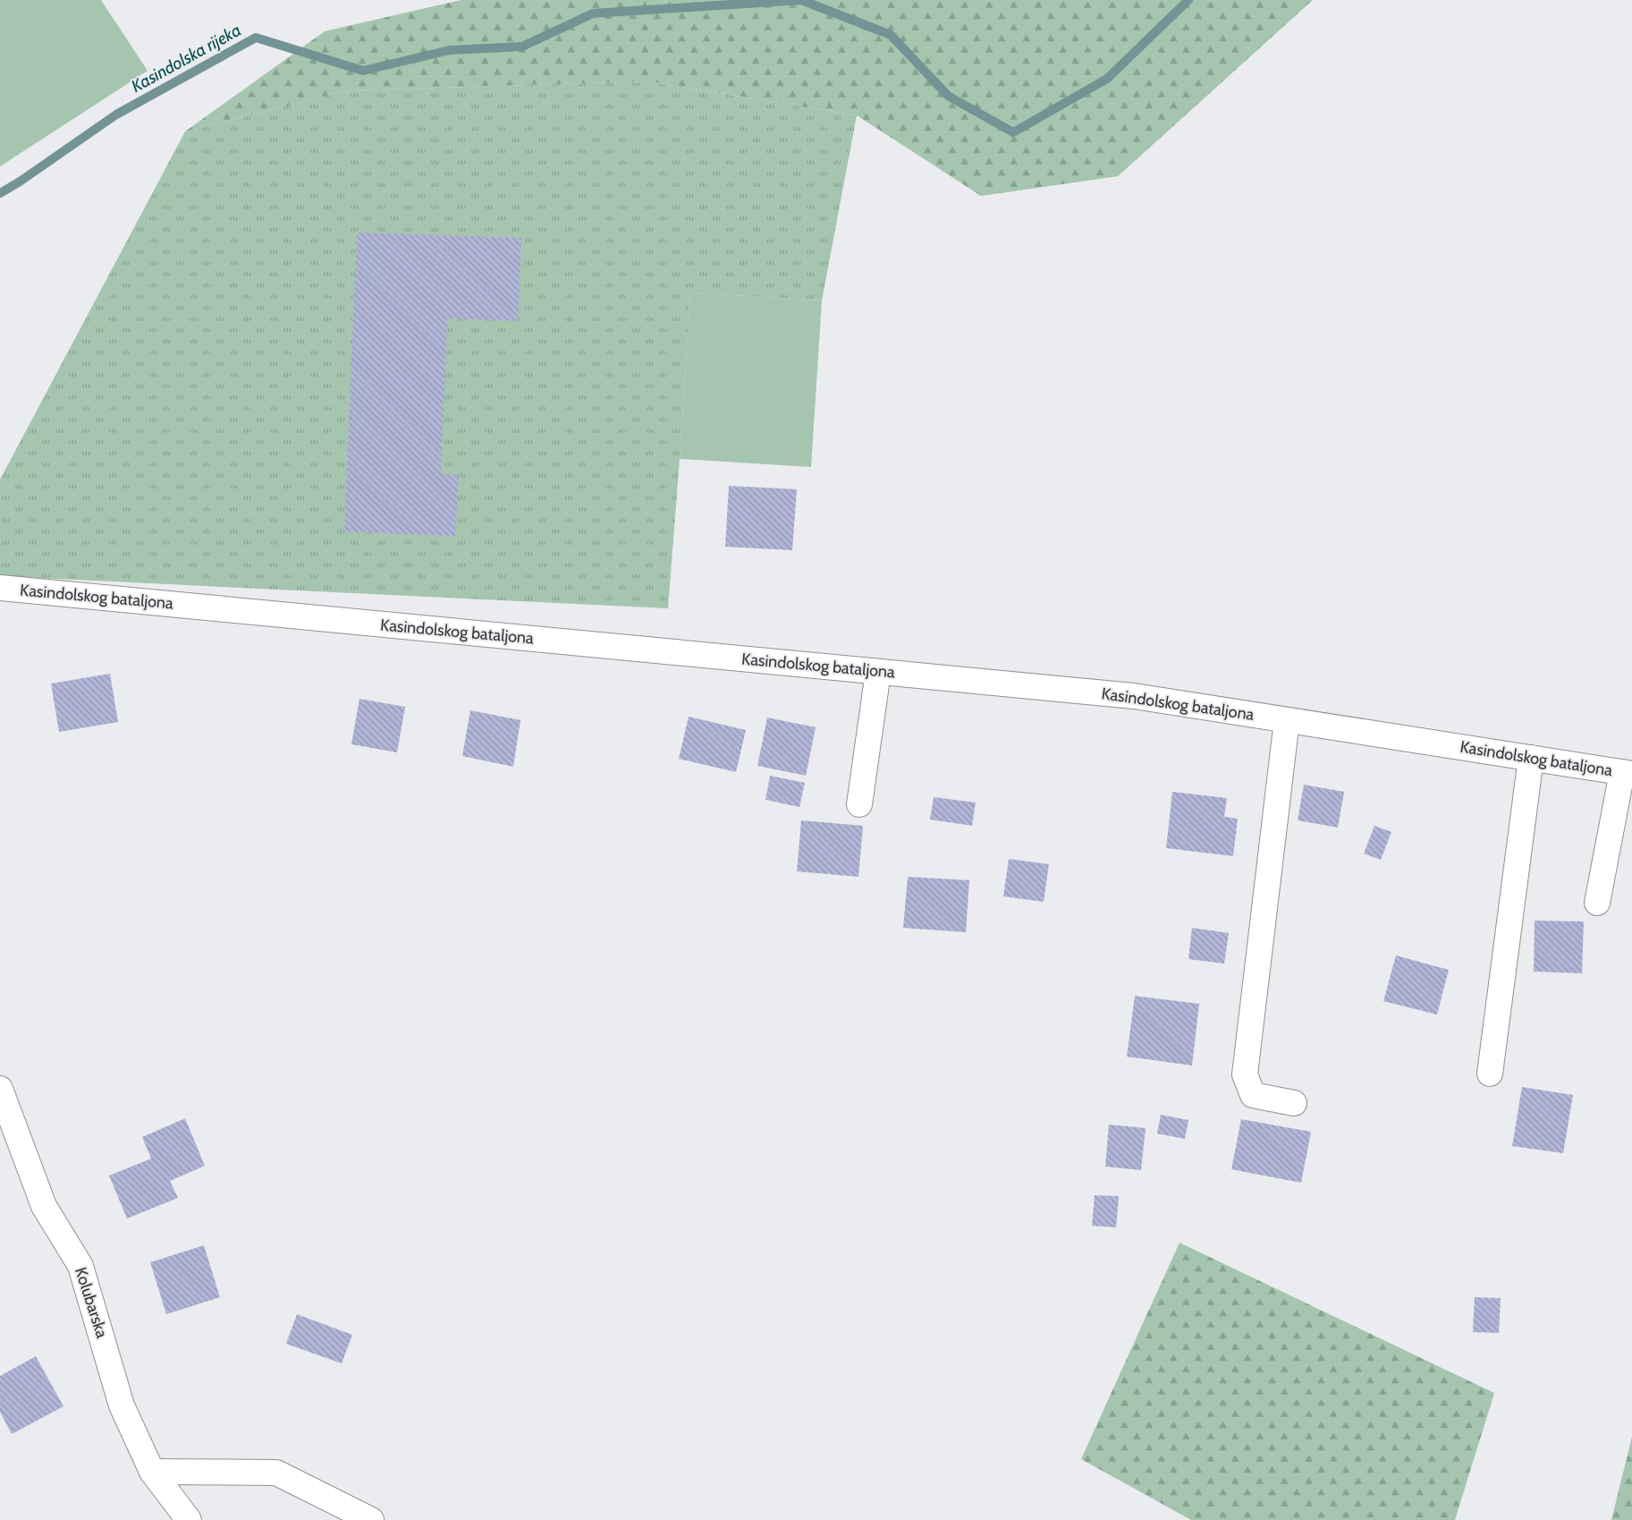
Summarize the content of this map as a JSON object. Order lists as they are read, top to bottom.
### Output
{
  "streets": {
    "street": ["Kasindolskog bataljona", "Kolubarska"]
  },
  "water": ["Kasindolska rijeka"]
}
